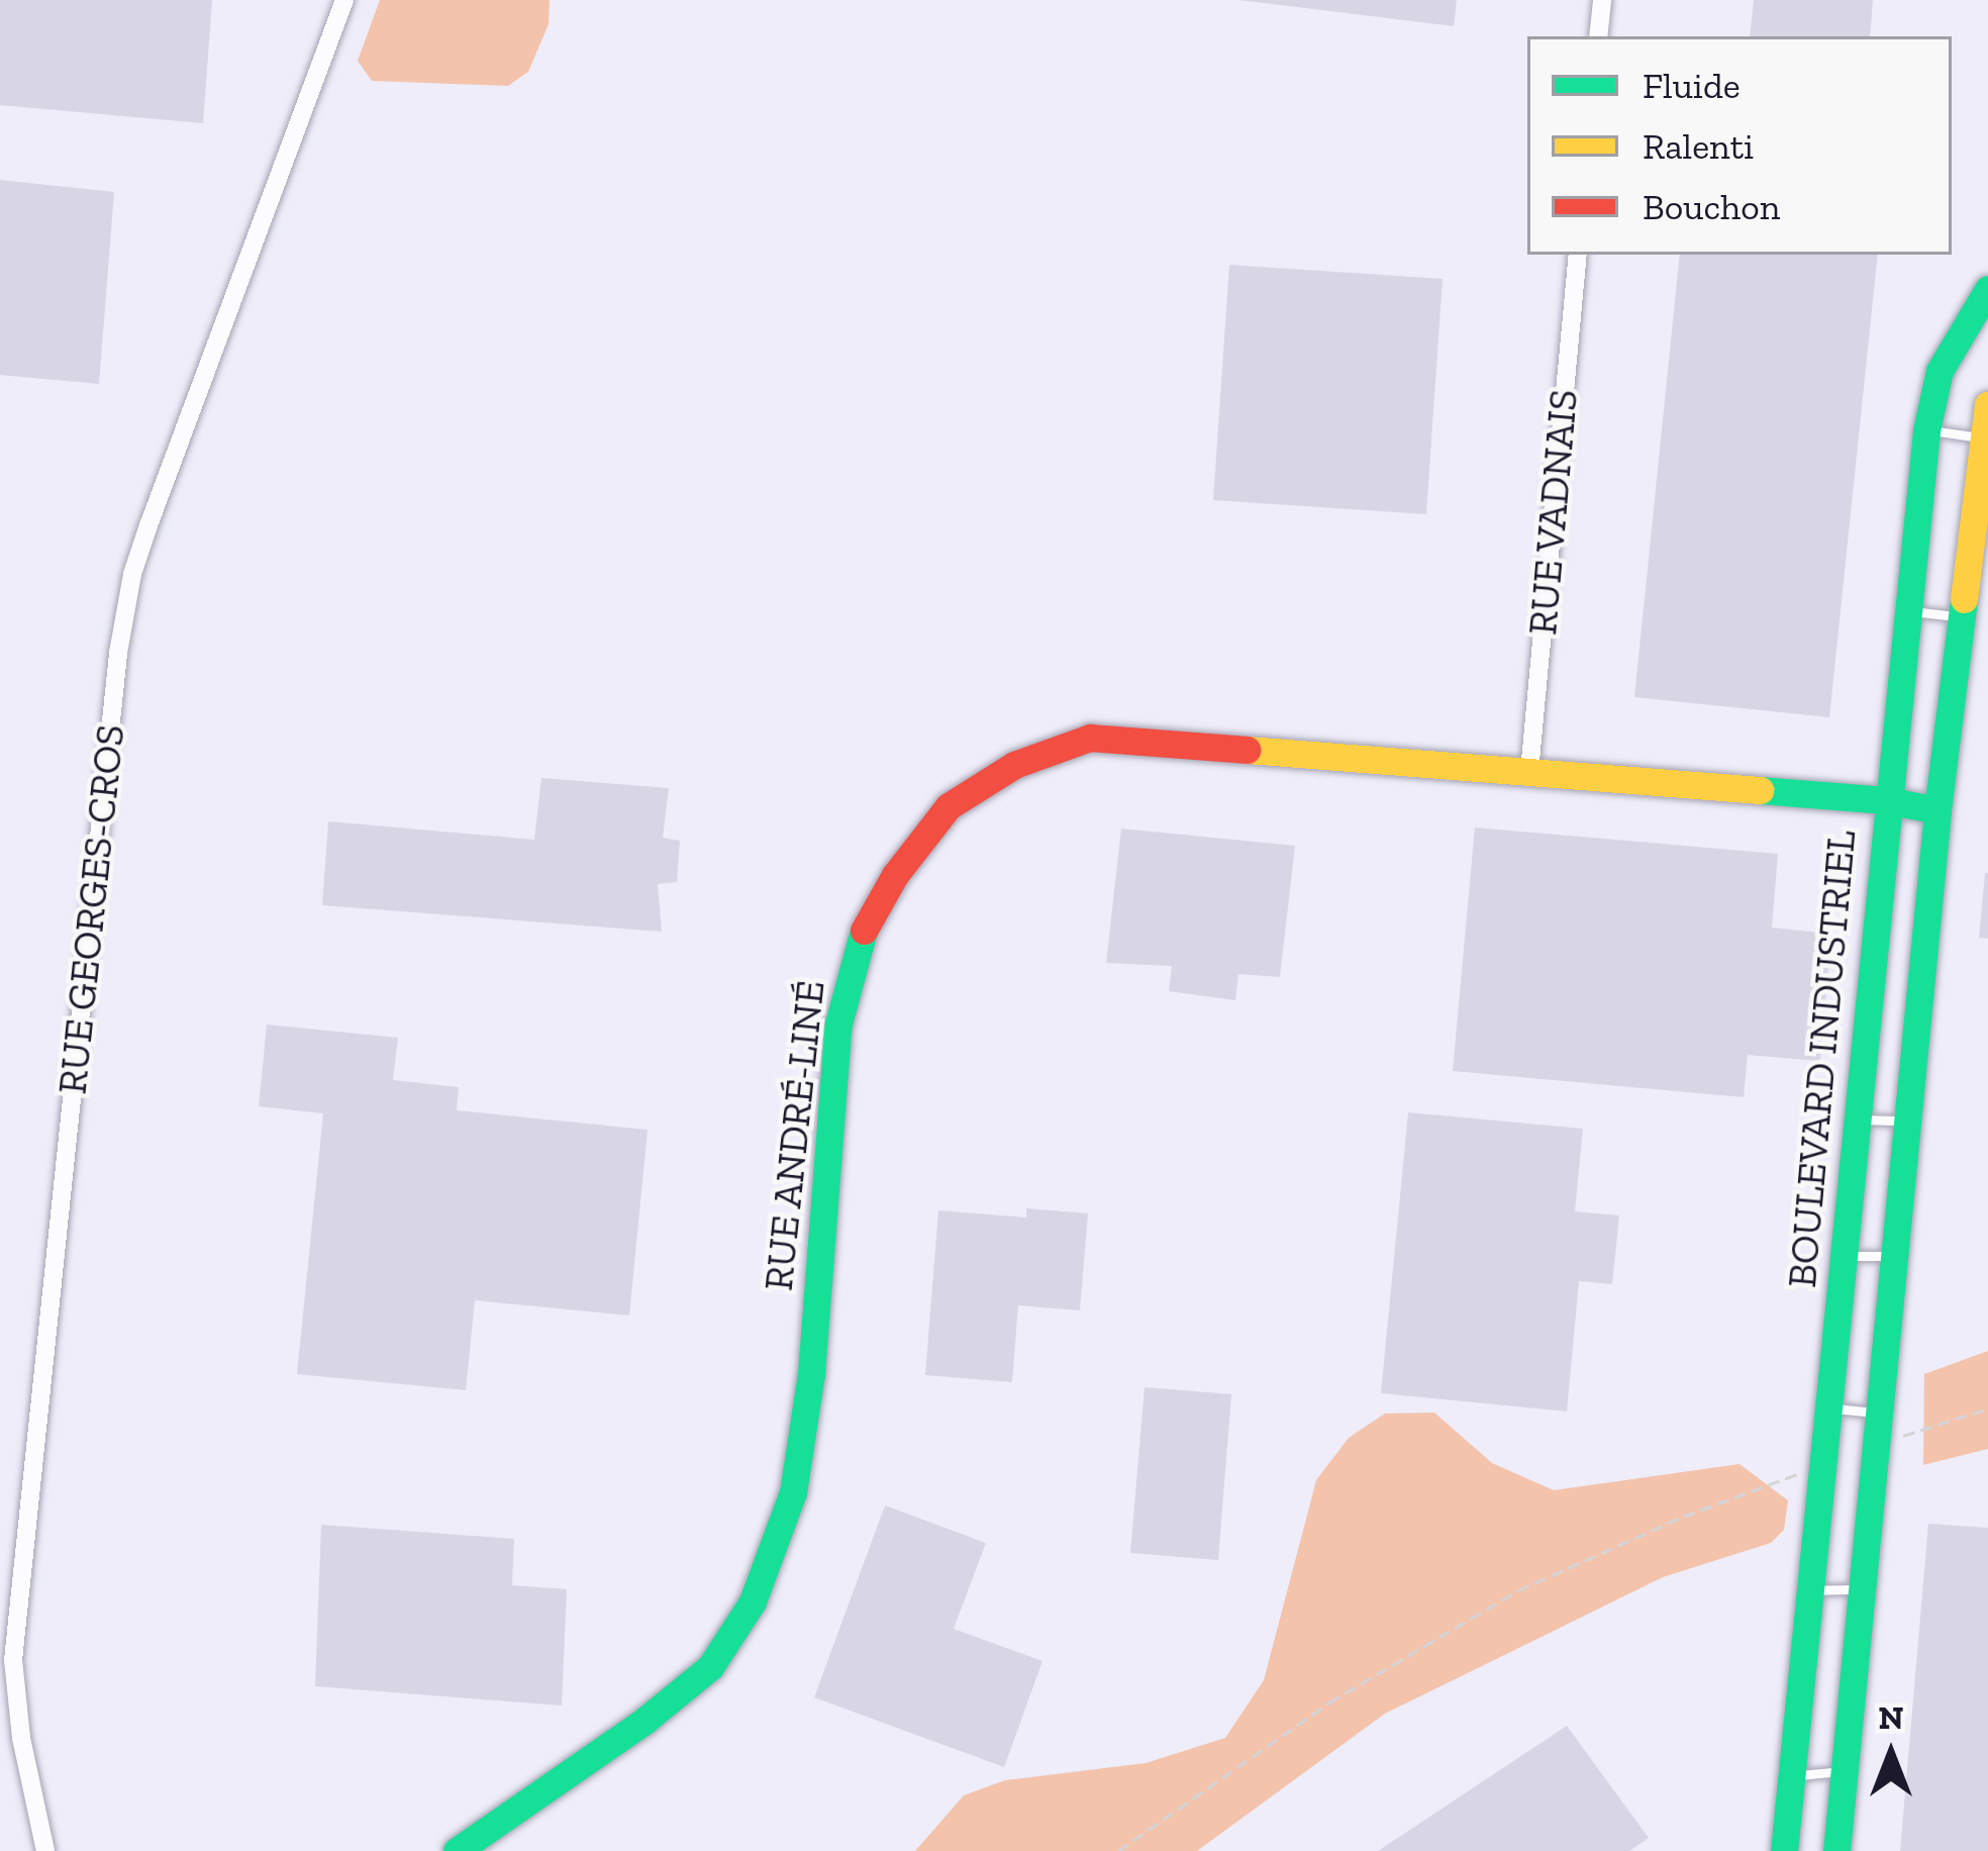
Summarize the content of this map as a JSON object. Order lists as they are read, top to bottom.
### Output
{
  "streets": {
    "street": [
      "RUE VADNAIS",
      "RUE GEORGES-CROS",
      "BOULEVARD INDUSTRIEL",
      "RUE ANDRÉ-LINÉ"
    ]
  },
  "crossings": [
    ["RUE VADNAIS", "RUE ANDRÉ-LINÉ"],
    ["BOULEVARD INDUSTRIEL", "RUE ANDRÉ-LINÉ"]
  ],
  "legend": ["Fluide", "Ralenti", "Bouchon"],
  "north": "top"
}
